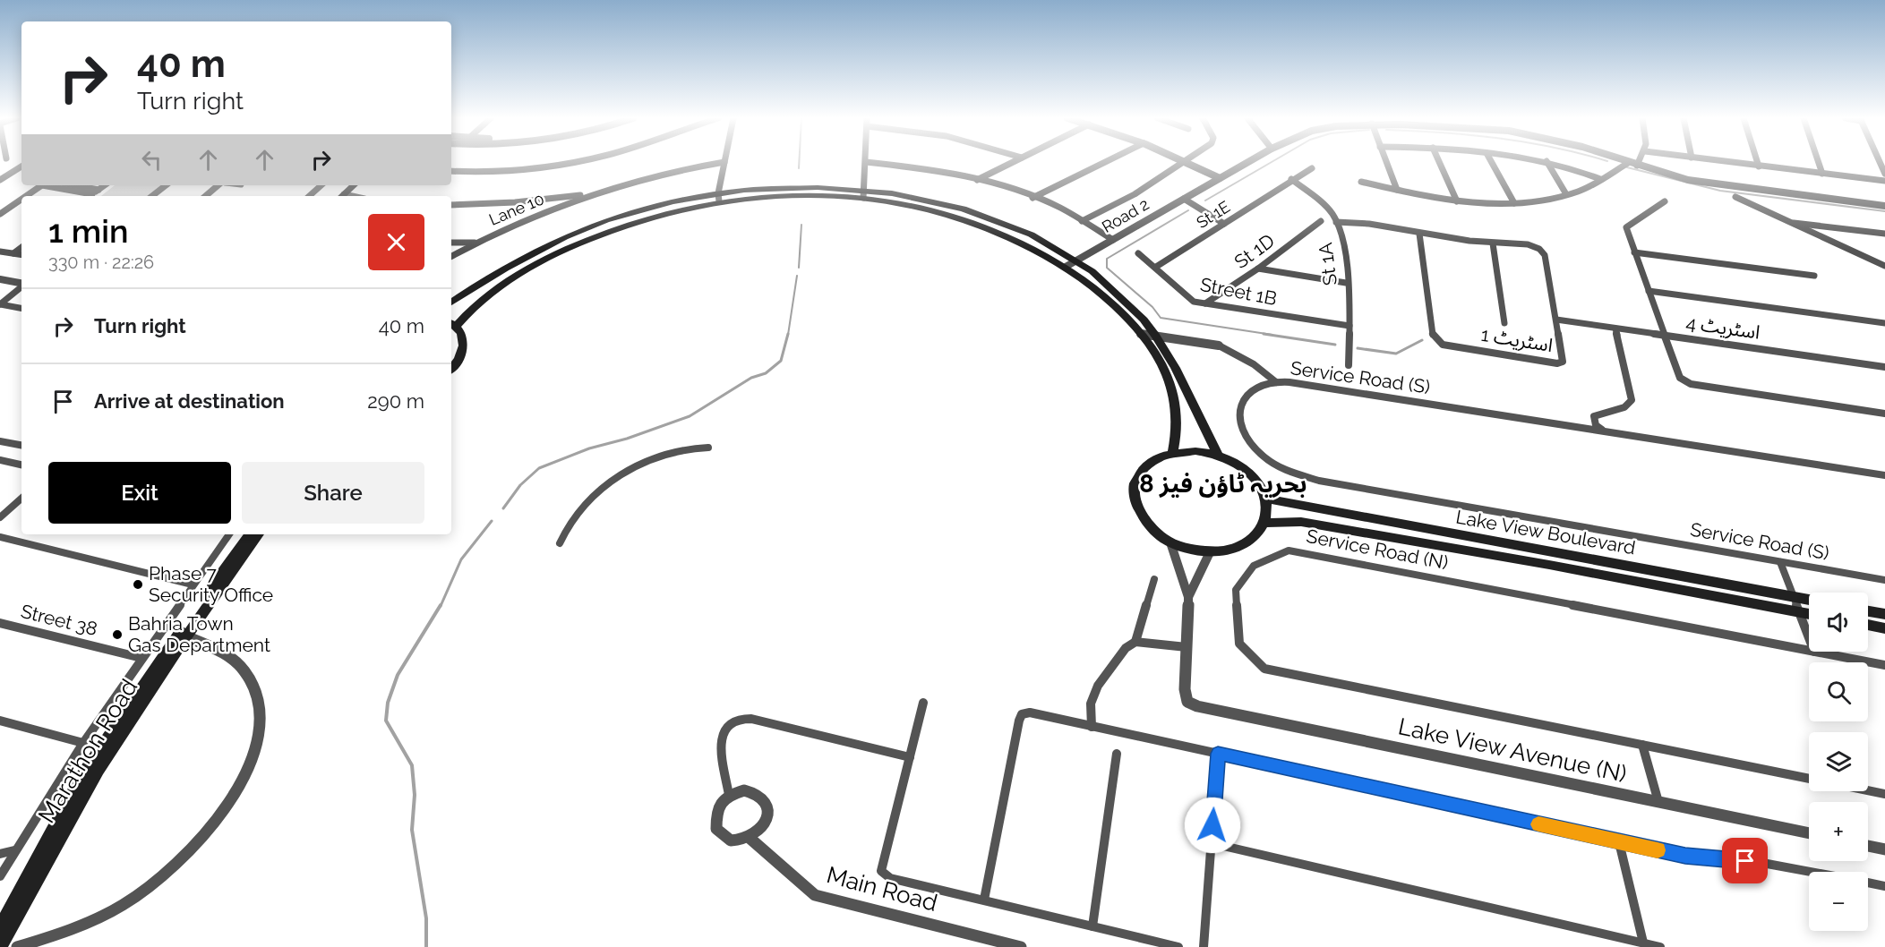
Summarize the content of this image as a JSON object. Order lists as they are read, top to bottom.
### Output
{
  "streets": {
    "main road": ["Lake View Boulevard", "Marathon Road"],
    "street": [
      "Lane 10",
      "St 1E",
      "Road 2",
      "St 1D",
      "St 1A",
      "Street 1B",
      "اسٹریٹ 4",
      "اسٹریٹ 1",
      "Service Road (S)",
      "Service Road (N)",
      "Street 38",
      "Lake View Avenue (N)",
      "Main Road"
    ]
  },
  "crossings": [
    ["St 1E", "St 1A"],
    ["St 1E", "Street 1B"],
    ["St 1D", "Street 1B"],
    ["St 1A", "Street 1B"],
    ["St 1A", "اسٹریٹ 1"],
    ["اسٹریٹ 4", "اسٹریٹ 1"]
  ],
  "districts": ["بحریہ ٹاؤن فیز 8"],
  "places": ["Phase 7 Security Office", "Bahria Town Gas Department"],
  "page": {
    "turn": ["40 m", "Turn right"],
    "heading": ["1 min", "330 m · 22:26"],
    "list": [
      {
        "name": "Turn right",
        "value": "40 m"
      },
      {
        "name": "Arrive at destination",
        "value": "290 m"
      }
    ],
    "buttons": ["Exit", "Share"],
    "map_buttons": ["+", "−"]
  }
}
